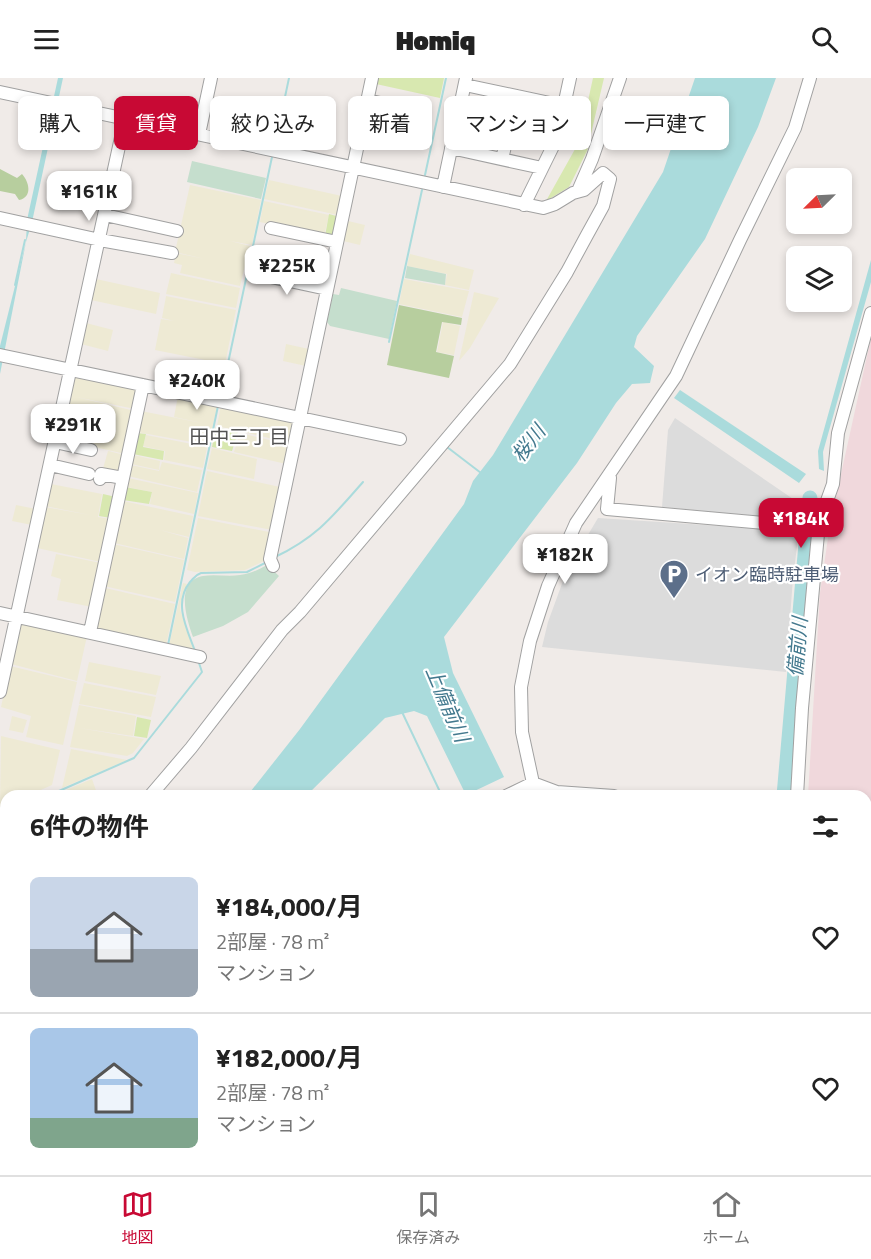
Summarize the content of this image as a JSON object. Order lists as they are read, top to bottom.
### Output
{
  "districts": ["田中三丁目"],
  "water": ["桜川", "備前川", "上備前川"],
  "places": {
    "parking": ["イオン臨時駐車場"]
  },
  "north": "bottom left",
  "page": {
    "header": "Homiq",
    "chip": [
      "購入",
      "賃貸",
      "絞り込み",
      "新着",
      "マンション",
      "一戸建て"
    ],
    "price": [
      "¥161K",
      "¥225K",
      "¥240K",
      "¥291K",
      "¥184K",
      "¥182K"
    ],
    "heading": "6件の物件",
    "list": [
      {
        "name": "¥184,000/月",
        "note": "2部屋 · 78 m² · マンション"
      },
      {
        "name": "¥182,000/月",
        "note": "2部屋 · 78 m² · マンション"
      }
    ],
    "tabs": ["地図", "保存済み", "ホーム"]
  }
}
